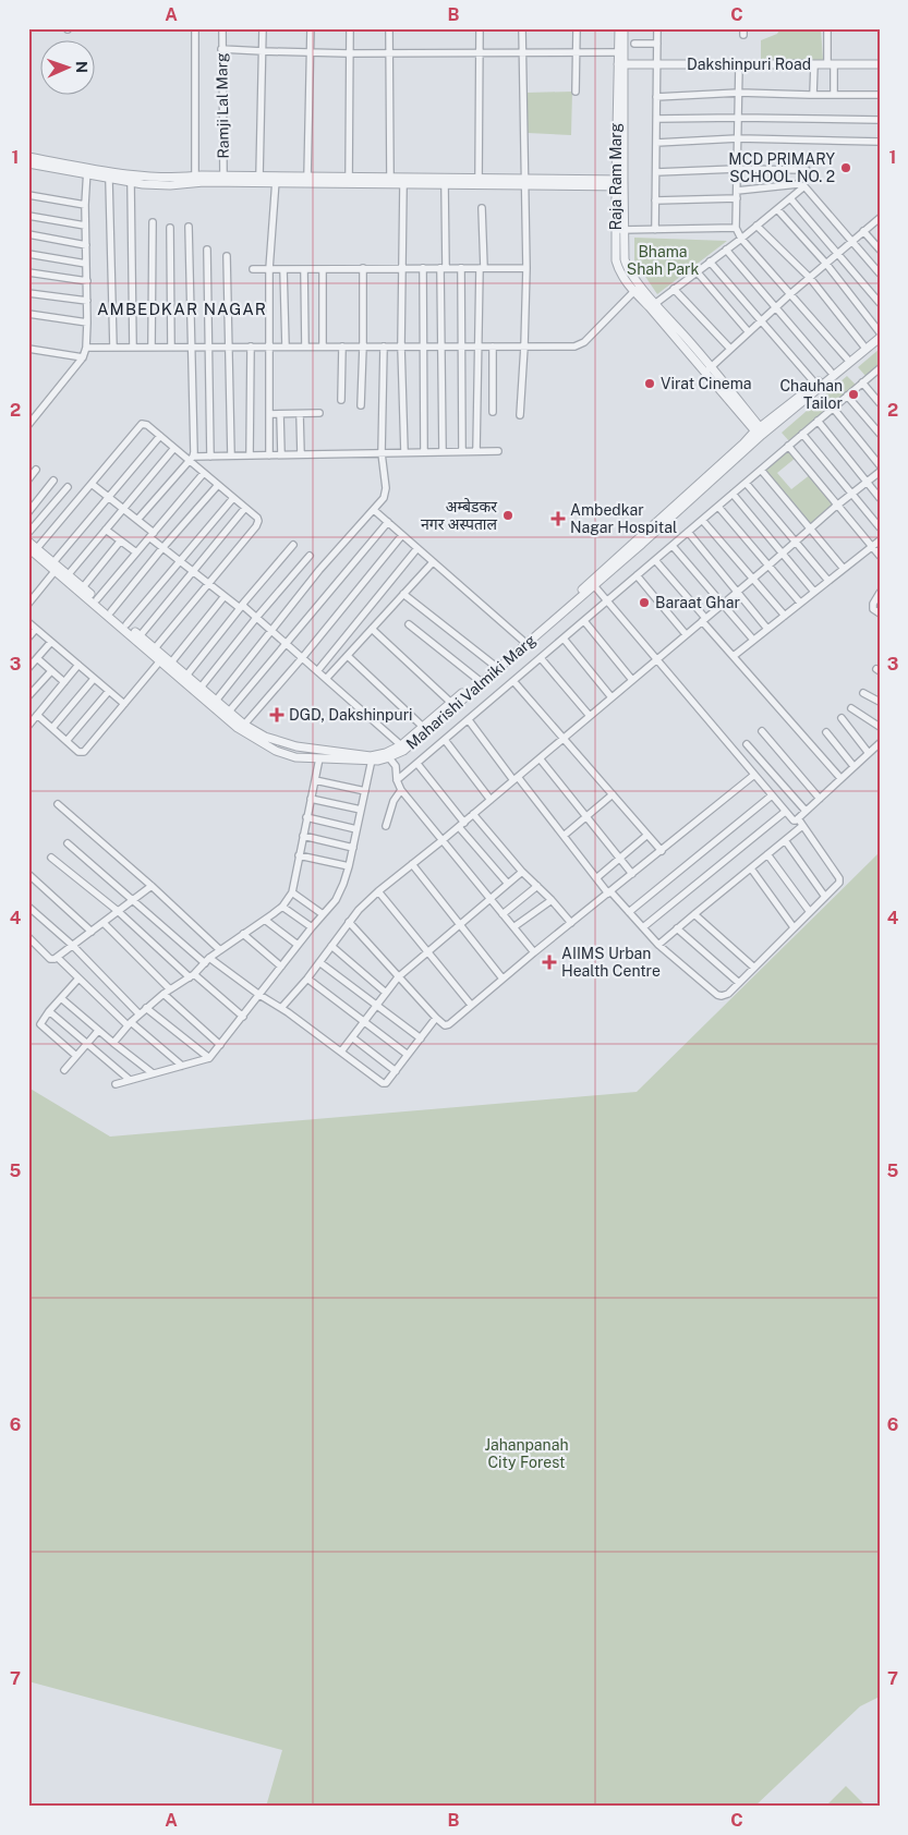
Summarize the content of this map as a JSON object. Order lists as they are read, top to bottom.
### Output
{
  "streets": {
    "street": [
      "Dakshinpuri Road",
      "Ramji Lal Marg",
      "Raja Ram Marg",
      "Maharishi Valmiki Marg"
    ]
  },
  "crossings": [
    ["Dakshinpuri Road", "Raja Ram Marg"],
    ["Raja Ram Marg", "Maharishi Valmiki Marg"]
  ],
  "districts": ["AMBEDKAR NAGAR"],
  "parks": ["Bhama Shah Park", "Jahanpanah City Forest"],
  "places": {
    "other": [
      "MCD PRIMARY SCHOOL NO. 2",
      "Virat Cinema",
      "Chauhan Tailor",
      "अम्बेडकर नगर अस्पताल",
      "Baraat Ghar"
    ],
    "health": ["Ambedkar Nagar Hospital", "DGD, Dakshinpuri", "AIIMS Urban Health Centre"]
  },
  "north": "right",
  "grid": {
    "columns": ["A", "B", "C"],
    "rows": [
      "1",
      "2",
      "3",
      "4",
      "5",
      "6",
      "7"
    ]
  }
}
